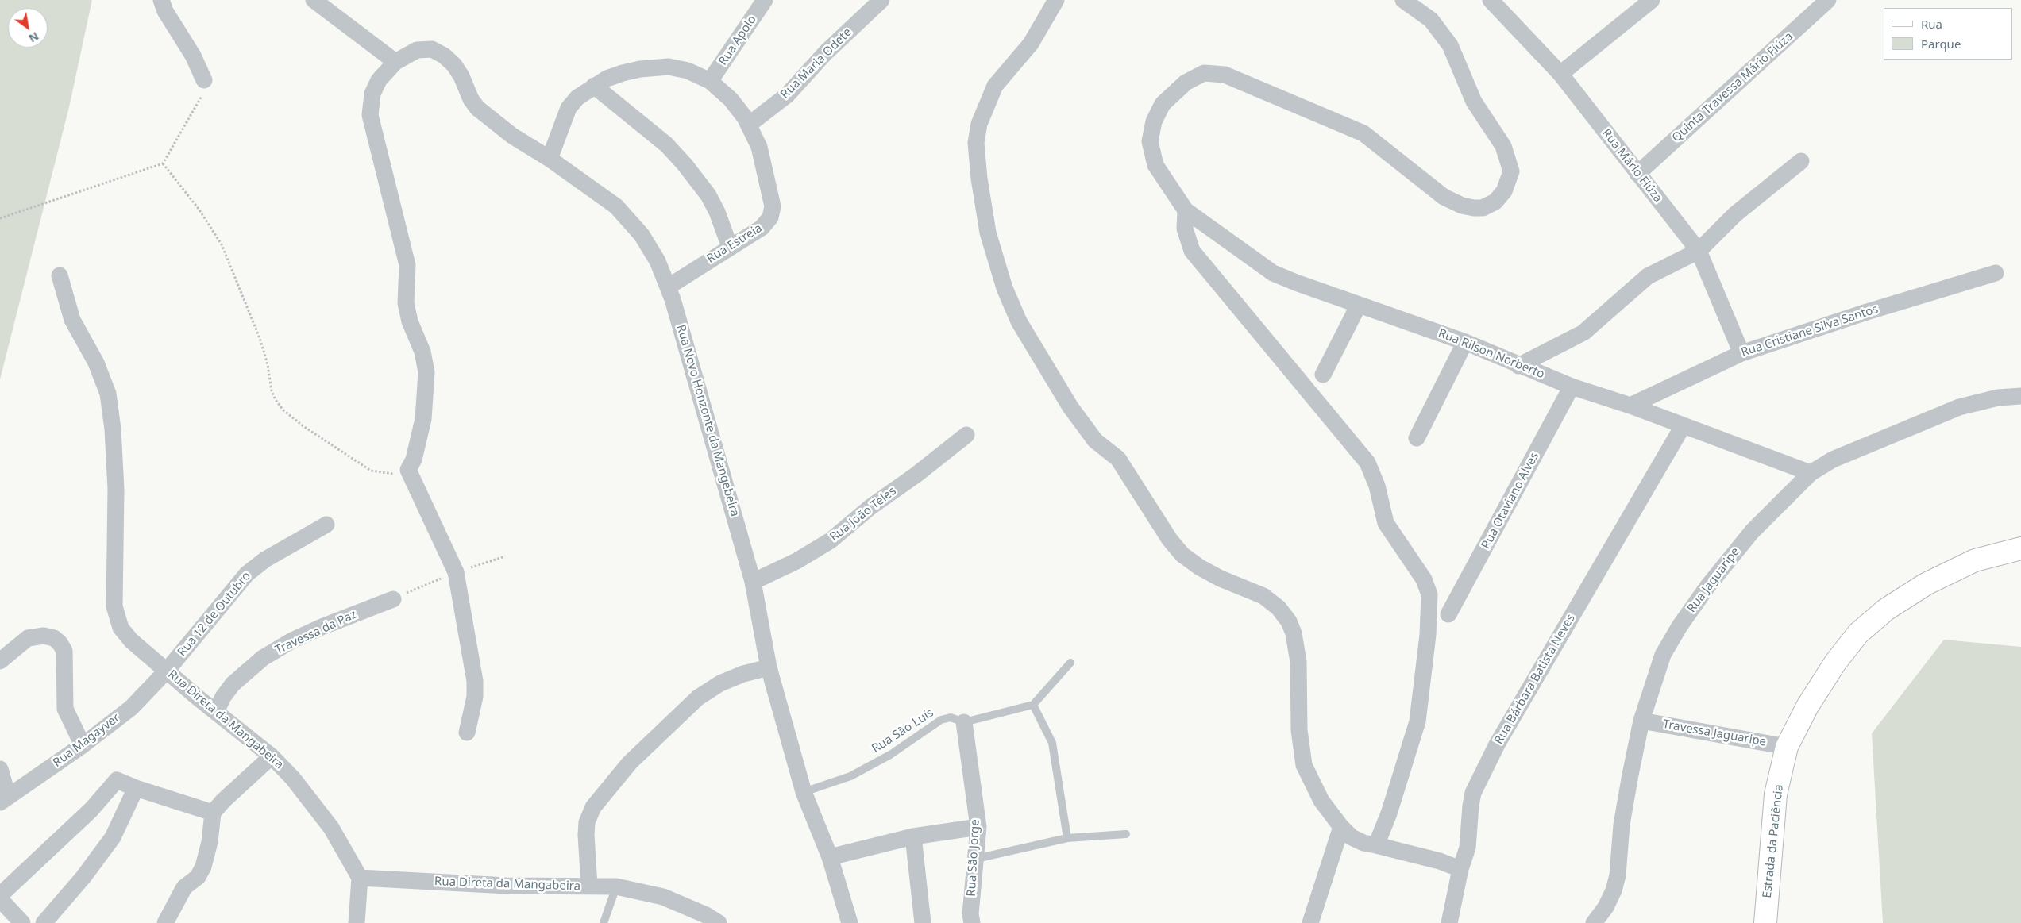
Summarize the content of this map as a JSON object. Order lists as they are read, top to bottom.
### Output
{
  "streets": {
    "main road": ["Estrada da Paciência"],
    "street": [
      "Rua Apolo",
      "Rua Maria Odete",
      "Quinta Travessa Mário Fiúza",
      "Rua Mário Fiúza",
      "Rua Estreia",
      "Rua Cristiane Silva Santos",
      "Rua Rilson Norberto",
      "Rua Novo Honzonte da Mangebeira",
      "Rua Otaviano Alves",
      "Rua João Teles",
      "Rua Jaguaripe",
      "Rua 12 de Outubro",
      "Travessa da Paz",
      "Rua Bárbara Batista Neves",
      "Rua Direta da Mangabeira",
      "Travessa Jaguaripe",
      "Rua Magayver",
      "Rua São Jorge"
    ],
    "lane": ["Rua São Luís"]
  },
  "crossings": [
    ["Rua Apolo", "Rua Estreia"],
    ["Rua Maria Odete", "Rua Estreia"],
    ["Quinta Travessa Mário Fiúza", "Rua Mário Fiúza"],
    ["Rua Mário Fiúza", "Rua Cristiane Silva Santos"],
    ["Rua Estreia", "Rua Novo Honzonte da Mangebeira"],
    ["Rua Cristiane Silva Santos", "Rua Rilson Norberto"],
    ["Rua Rilson Norberto", "Rua Otaviano Alves"],
    ["Rua Rilson Norberto", "Rua Jaguaripe"],
    ["Rua Rilson Norberto", "Rua Bárbara Batista Neves"],
    ["Rua Novo Honzonte da Mangebeira", "Rua João Teles"],
    ["Rua Novo Honzonte da Mangebeira", "Rua São Luís"],
    ["Rua Jaguaripe", "Travessa Jaguaripe"],
    ["Rua 12 de Outubro", "Rua Direta da Mangabeira"],
    ["Rua 12 de Outubro", "Rua Magayver"],
    ["Travessa da Paz", "Rua Direta da Mangabeira"],
    ["Rua Direta da Mangabeira", "Rua Magayver"],
    ["Rua São Luís", "Rua São Jorge"],
    ["Travessa Jaguaripe", "Estrada da Paciência"]
  ],
  "legend": ["Rua", "Parque"],
  "north": "bottom right"
}
